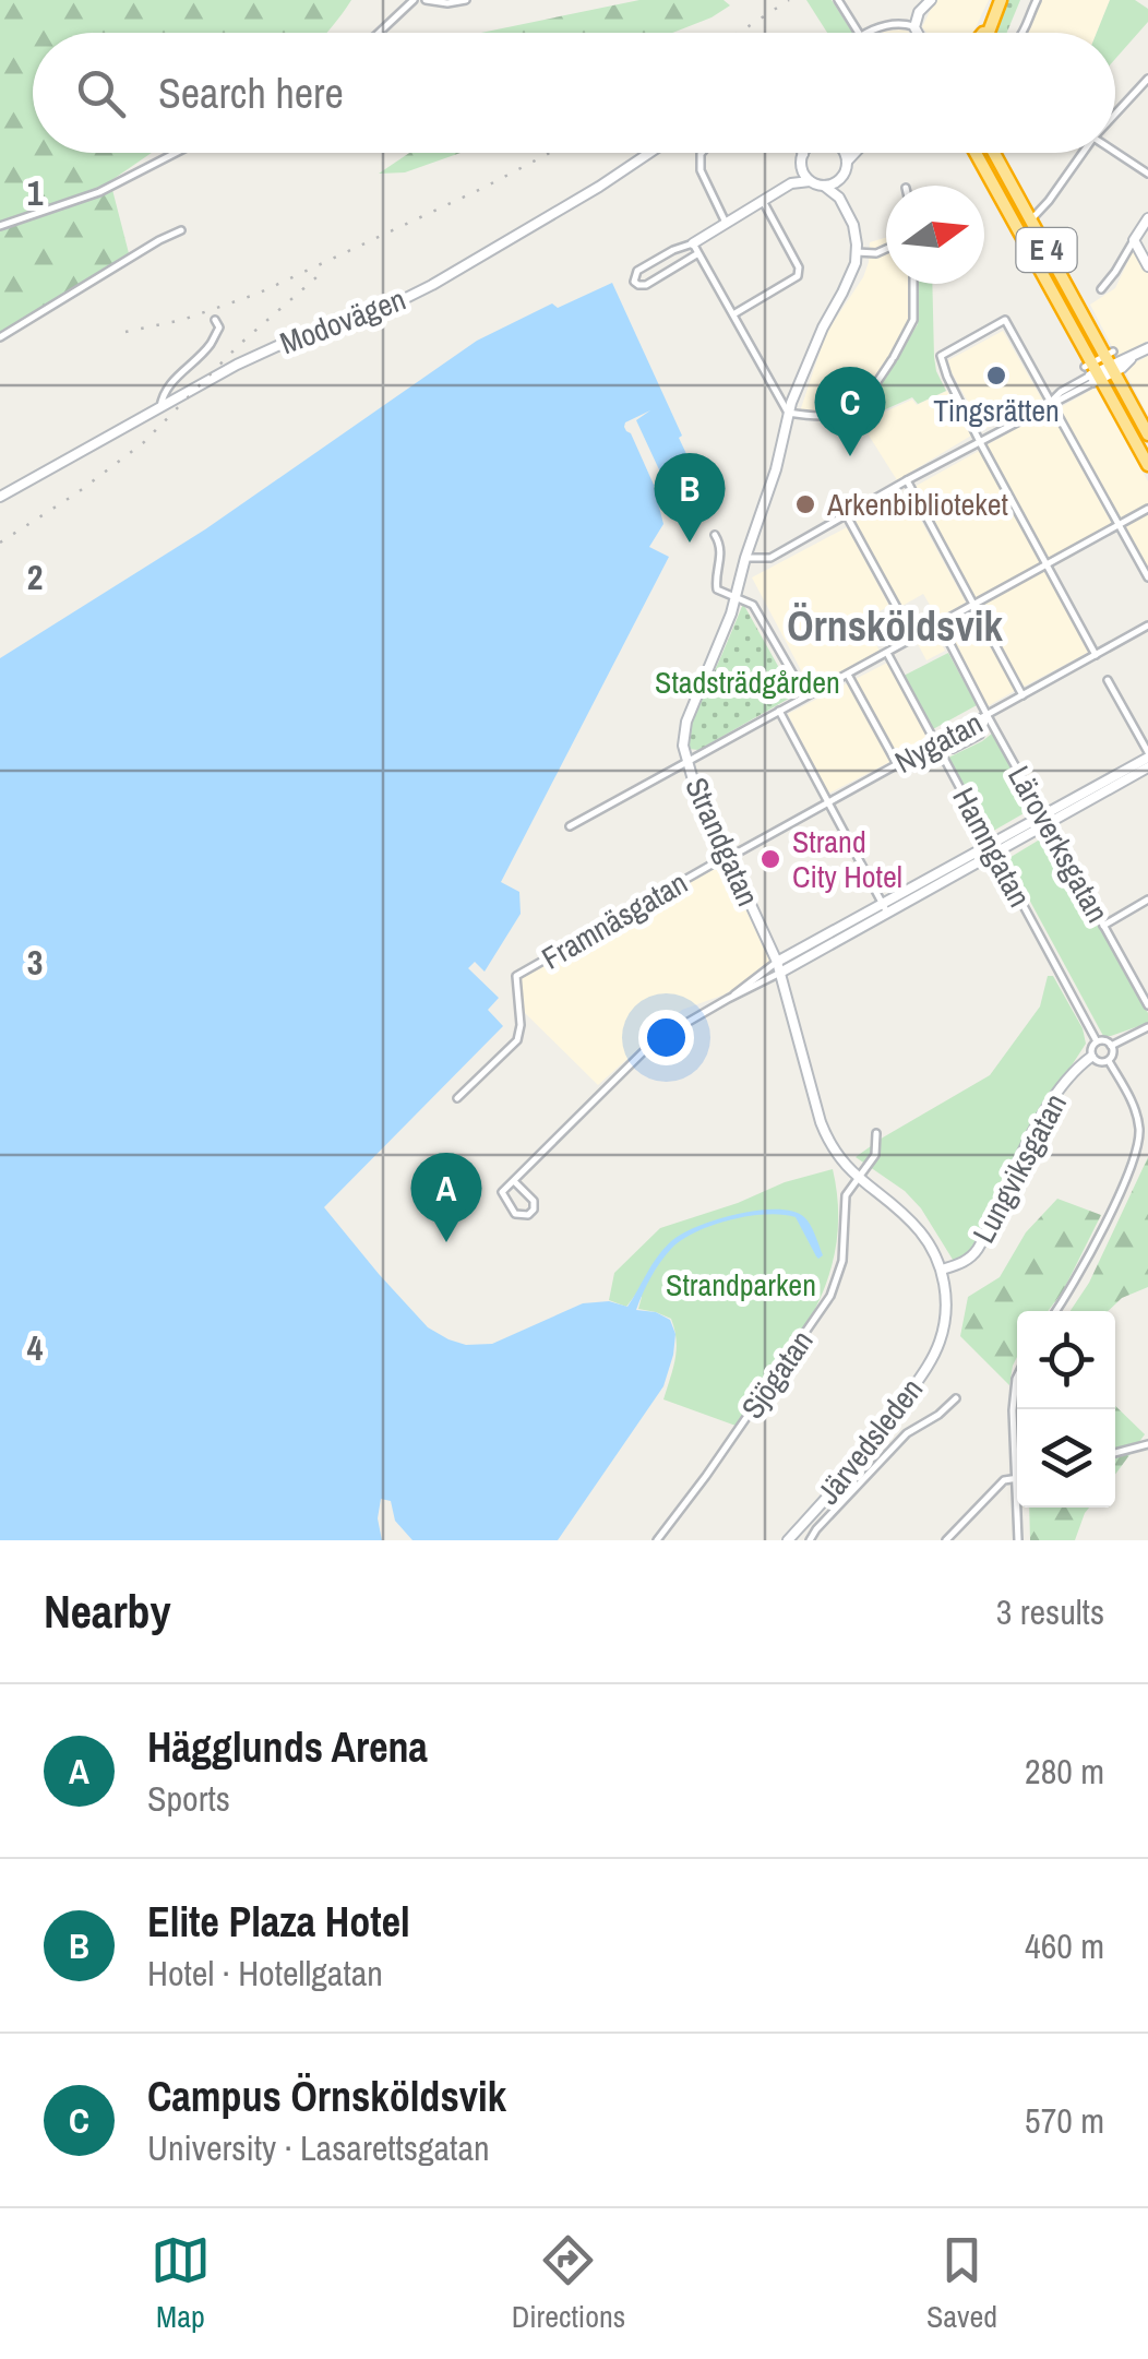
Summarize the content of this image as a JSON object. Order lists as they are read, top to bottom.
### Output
{
  "streets": {
    "highway": ["E 4"],
    "main road": [
      "Modovägen",
      "Strandgatan",
      "Lungviksgatan",
      "Järvedsleden"
    ],
    "street": [
      "Nygatan",
      "Läroverksgatan",
      "Hamngatan",
      "Framnäsgatan",
      "Sjögatan"
    ]
  },
  "crossings": [
    ["Nygatan", "Strandgatan"],
    ["Nygatan", "Läroverksgatan"],
    ["Nygatan", "Hamngatan"],
    ["Nygatan", "Framnäsgatan"],
    ["Strandgatan", "Framnäsgatan"],
    ["Strandgatan", "Lungviksgatan"],
    ["Strandgatan", "Sjögatan"],
    ["Strandgatan", "Järvedsleden"],
    ["Hamngatan", "Lungviksgatan"],
    ["Lungviksgatan", "Järvedsleden"]
  ],
  "districts": ["Örnsköldsvik"],
  "parks": ["Stadsträdgården", "Strandparken"],
  "places": ["Tingsrätten", "Arkenbiblioteket", "Strand City Hotel"],
  "north": "right",
  "page": {
    "search": "Search here",
    "pins": ["C", "B", "A"],
    "heading": ["Nearby", "3 results"],
    "list": [
      {
        "mark": "A",
        "name": "Hägglunds Arena",
        "note": "Sports",
        "value": "280 m"
      },
      {
        "mark": "B",
        "name": "Elite Plaza Hotel",
        "note": "Hotel · Hotellgatan",
        "value": "460 m"
      },
      {
        "mark": "C",
        "name": "Campus Örnsköldsvik",
        "note": "University · Lasarettsgatan",
        "value": "570 m"
      }
    ],
    "nav": ["Map", "Directions", "Saved"]
  },
  "grid": {
    "rows": [
      "1",
      "2",
      "3",
      "4"
    ]
  }
}
